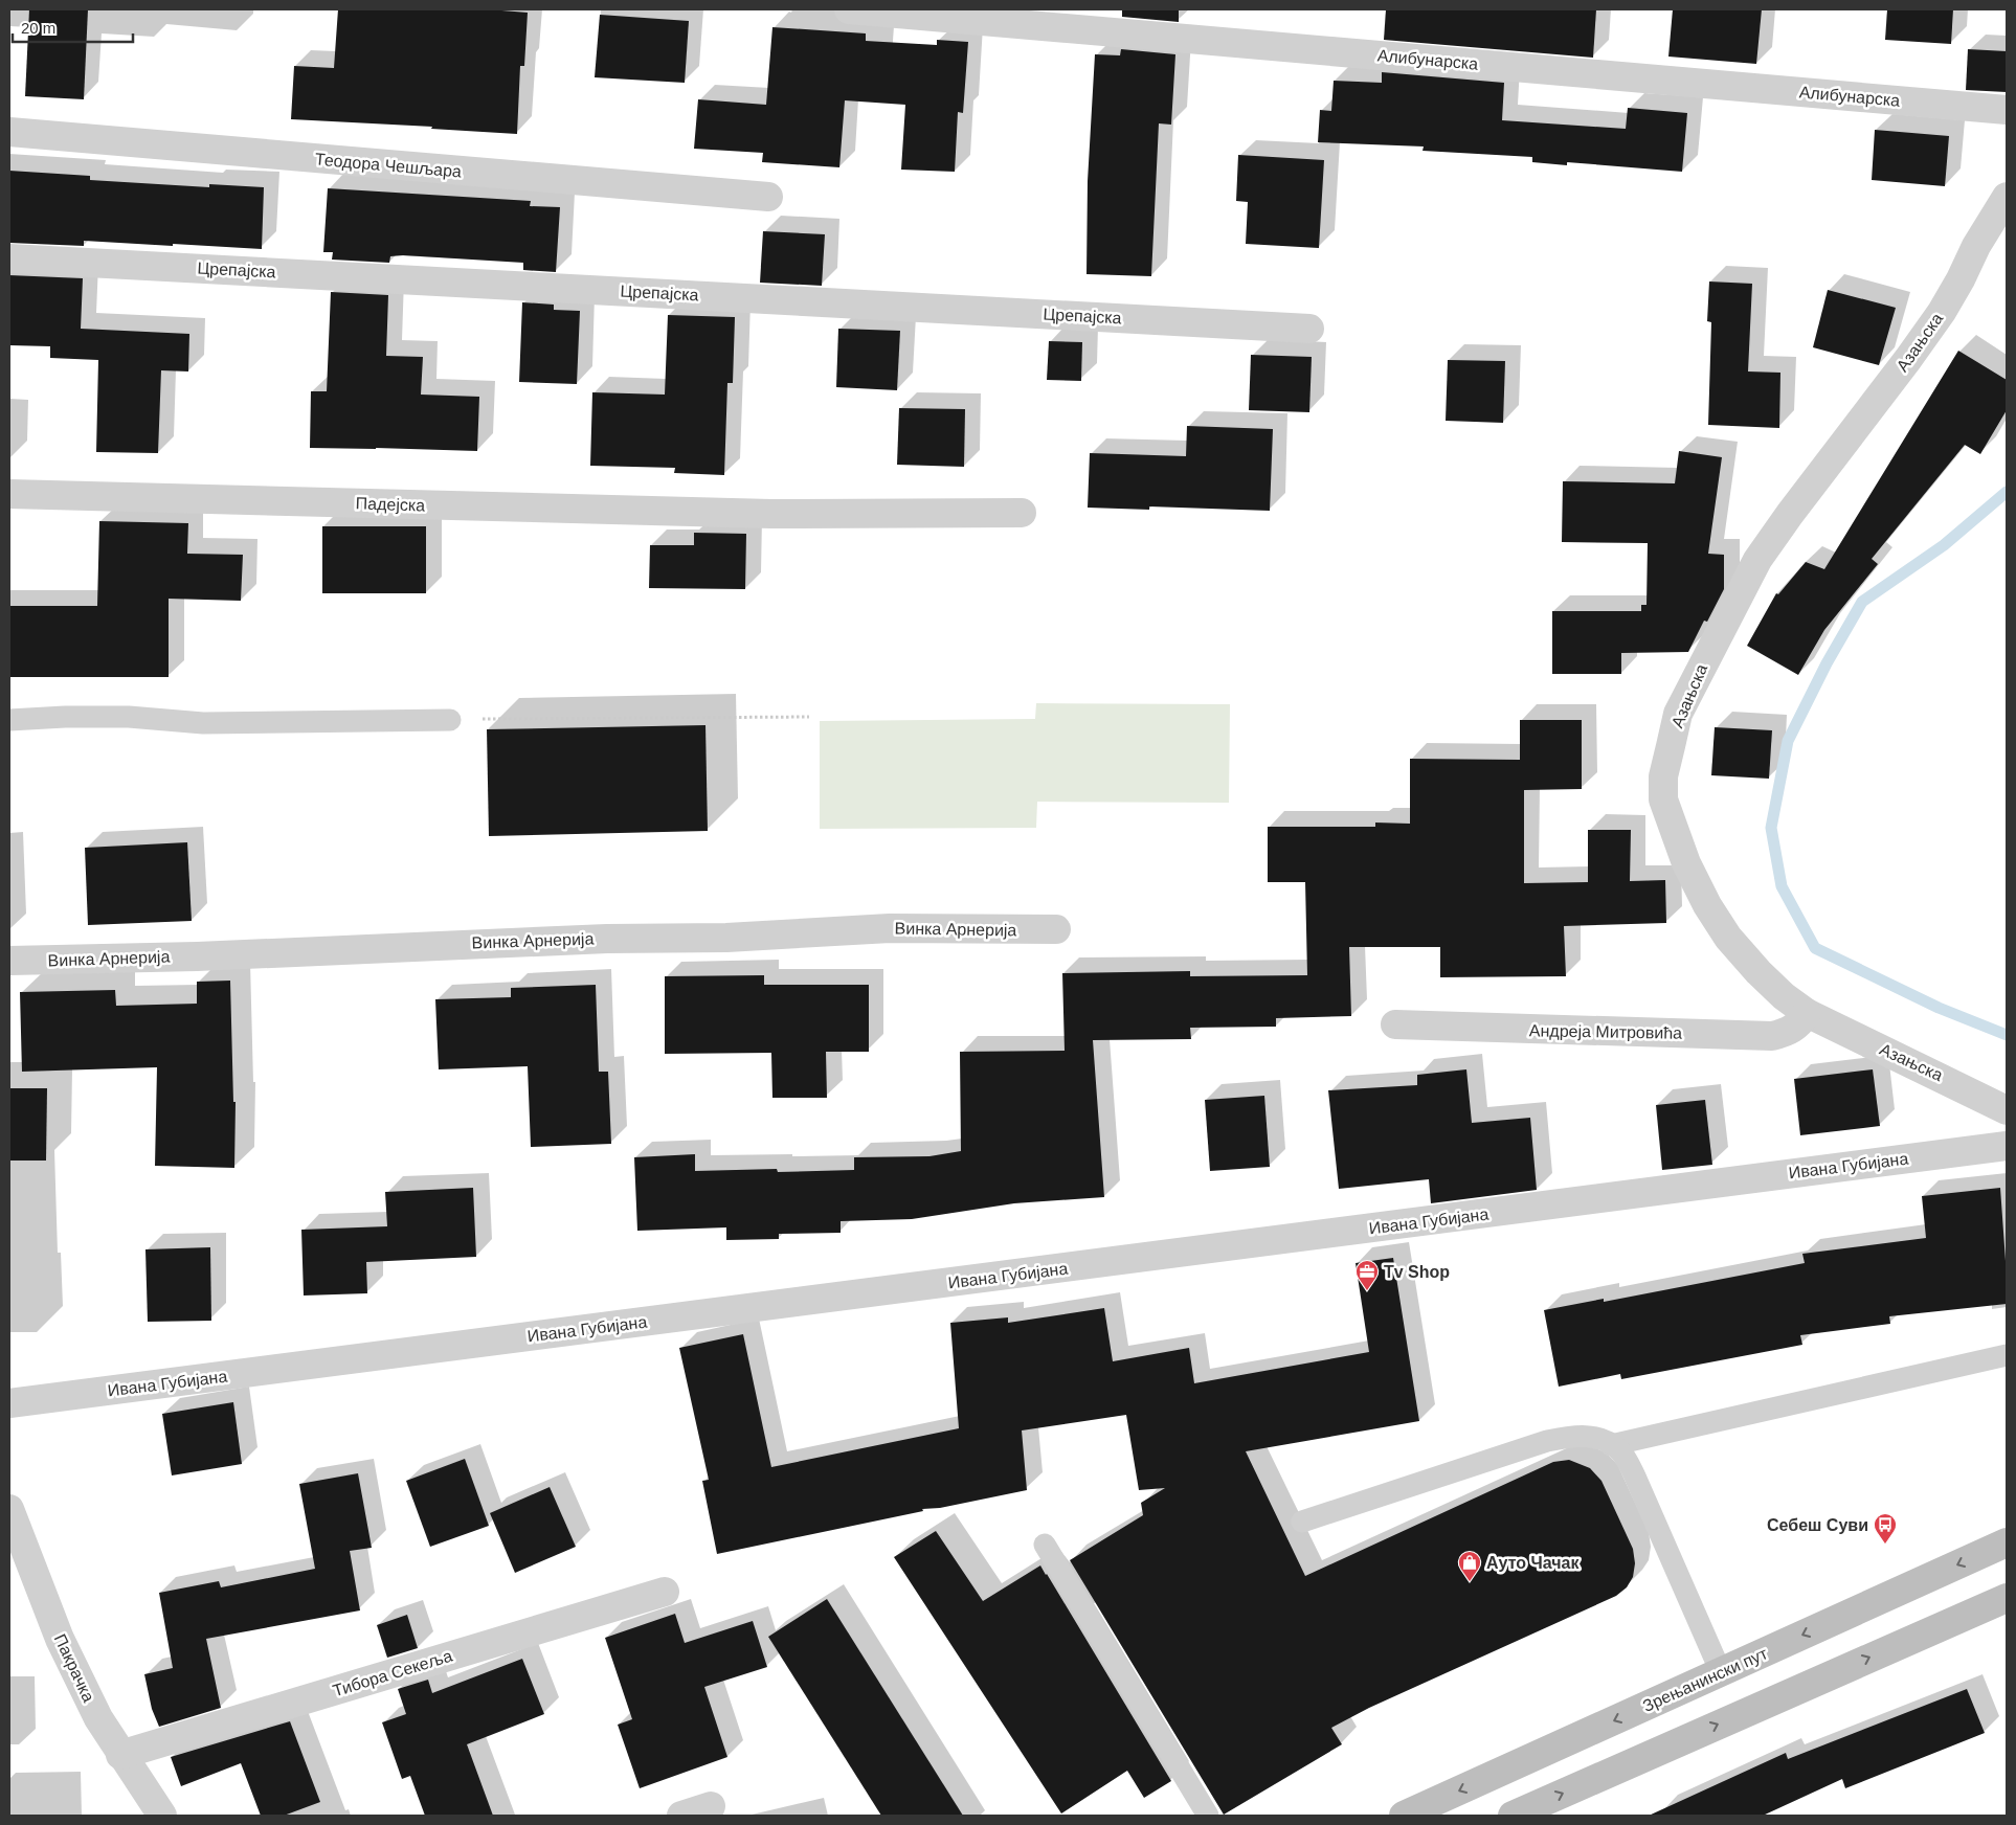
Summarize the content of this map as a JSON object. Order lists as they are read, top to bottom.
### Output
{
  "streets": {
    "main road": ["Зрењанински пут"],
    "street": [
      "Алибунарска",
      "Теодора Чешљара",
      "Црепајска",
      "Азањска",
      "Падејска",
      "Винка Арнерија",
      "Андреја Митровића",
      "Ивана Губијана",
      "Пакрачка",
      "Тибора Секеља"
    ]
  },
  "crossings": [
    ["Азањска", "Андреја Митровића"],
    ["Пакрачка", "Тибора Секеља"]
  ],
  "places": {
    "office": ["Tv Shop"],
    "bus stop": ["Себеш Суви"],
    "shop": ["Ауто Чачак"]
  },
  "scale_bar": "20 m"
}
